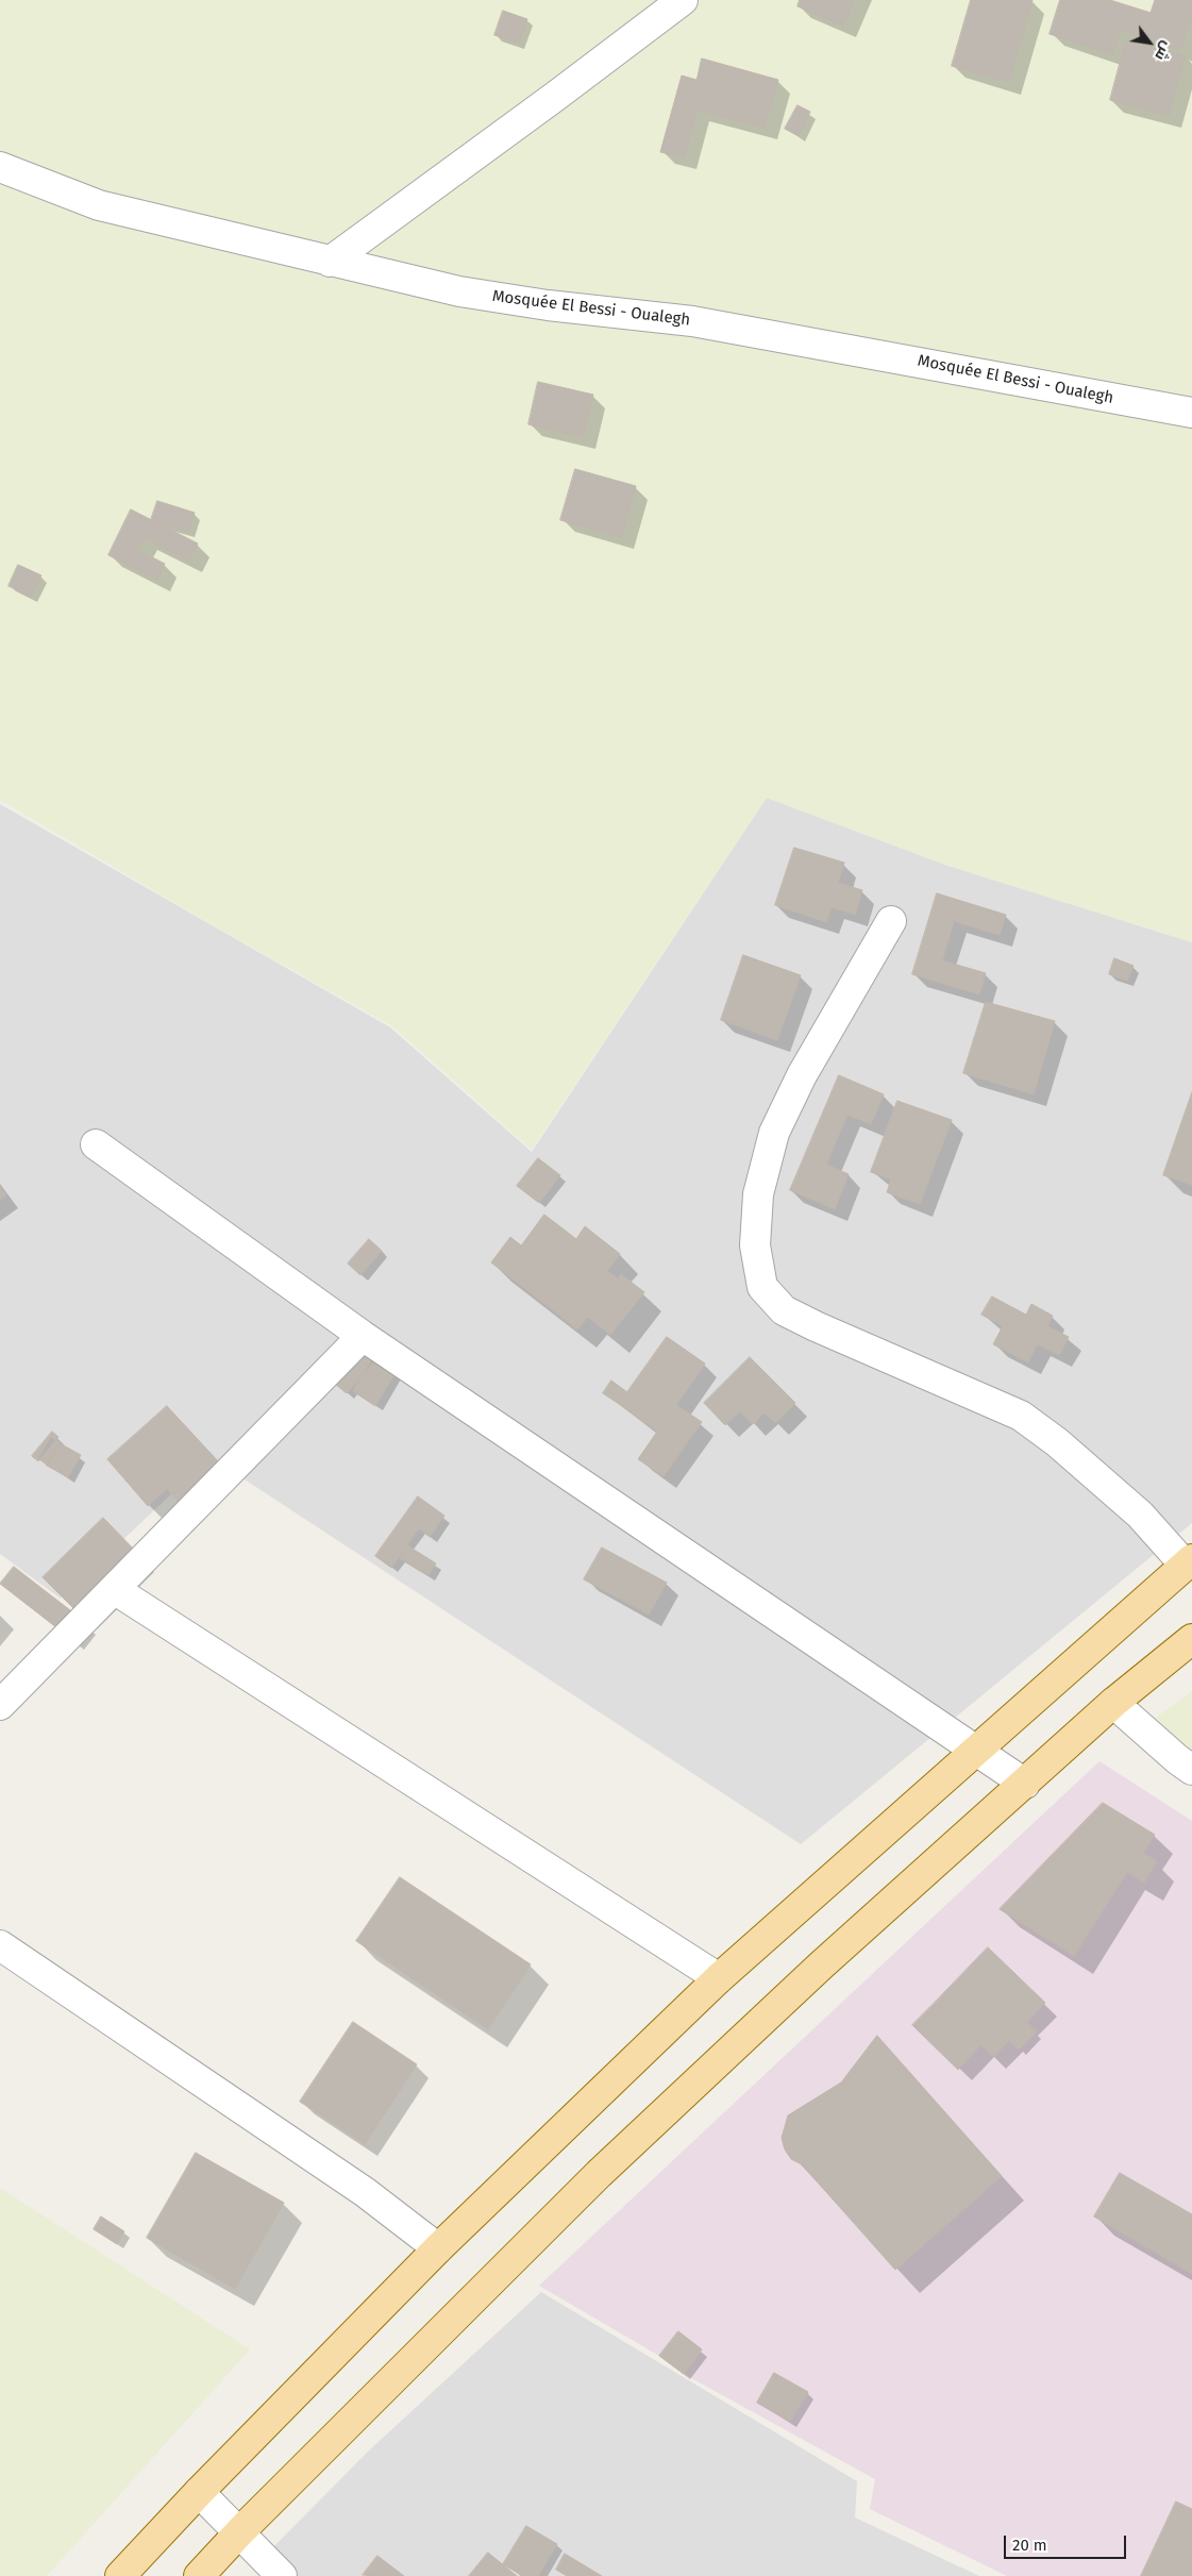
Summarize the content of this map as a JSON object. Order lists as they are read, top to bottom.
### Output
{
  "streets": {
    "street": ["Mosquée El Bessi - Oualegh"]
  },
  "scale_bar": "20 m",
  "north": "bottom right"
}
